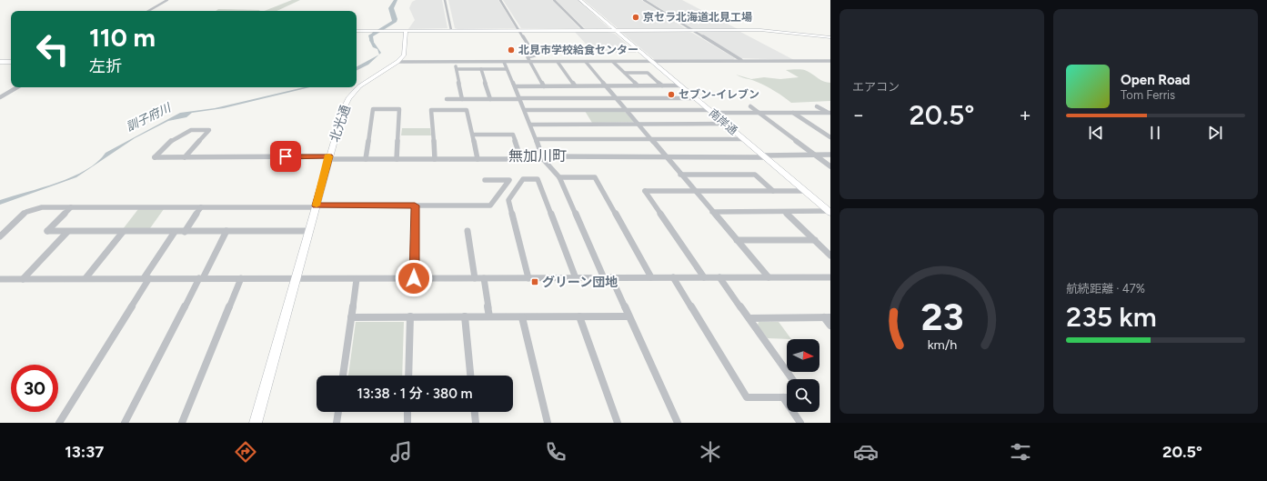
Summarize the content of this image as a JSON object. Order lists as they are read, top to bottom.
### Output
{
  "streets": {
    "street": ["南岸通", "北光通"]
  },
  "districts": ["無加川町"],
  "water": ["訓子府川"],
  "places": {
    "other": ["京セラ北海道北見工場", "北見市学校給食センター", "セブン-イレブン"],
    "transit": ["グリーン団地"]
  },
  "north": "right",
  "page": {
    "tile": [
      "エアコン",
      ["航続距離 · 47%", "235 km"]
    ],
    "turn": ["110 m", "左折"],
    "song": ["Open Road", "Tom Ferris"],
    "heat": ["−", "20.5°", "+"],
    "limit": "30",
    "trip": "13:38 · 1 分 · 380 m",
    "tabs": ["13:37", "20.5°"],
    "gauge": ["23", "km/h"]
  }
}
